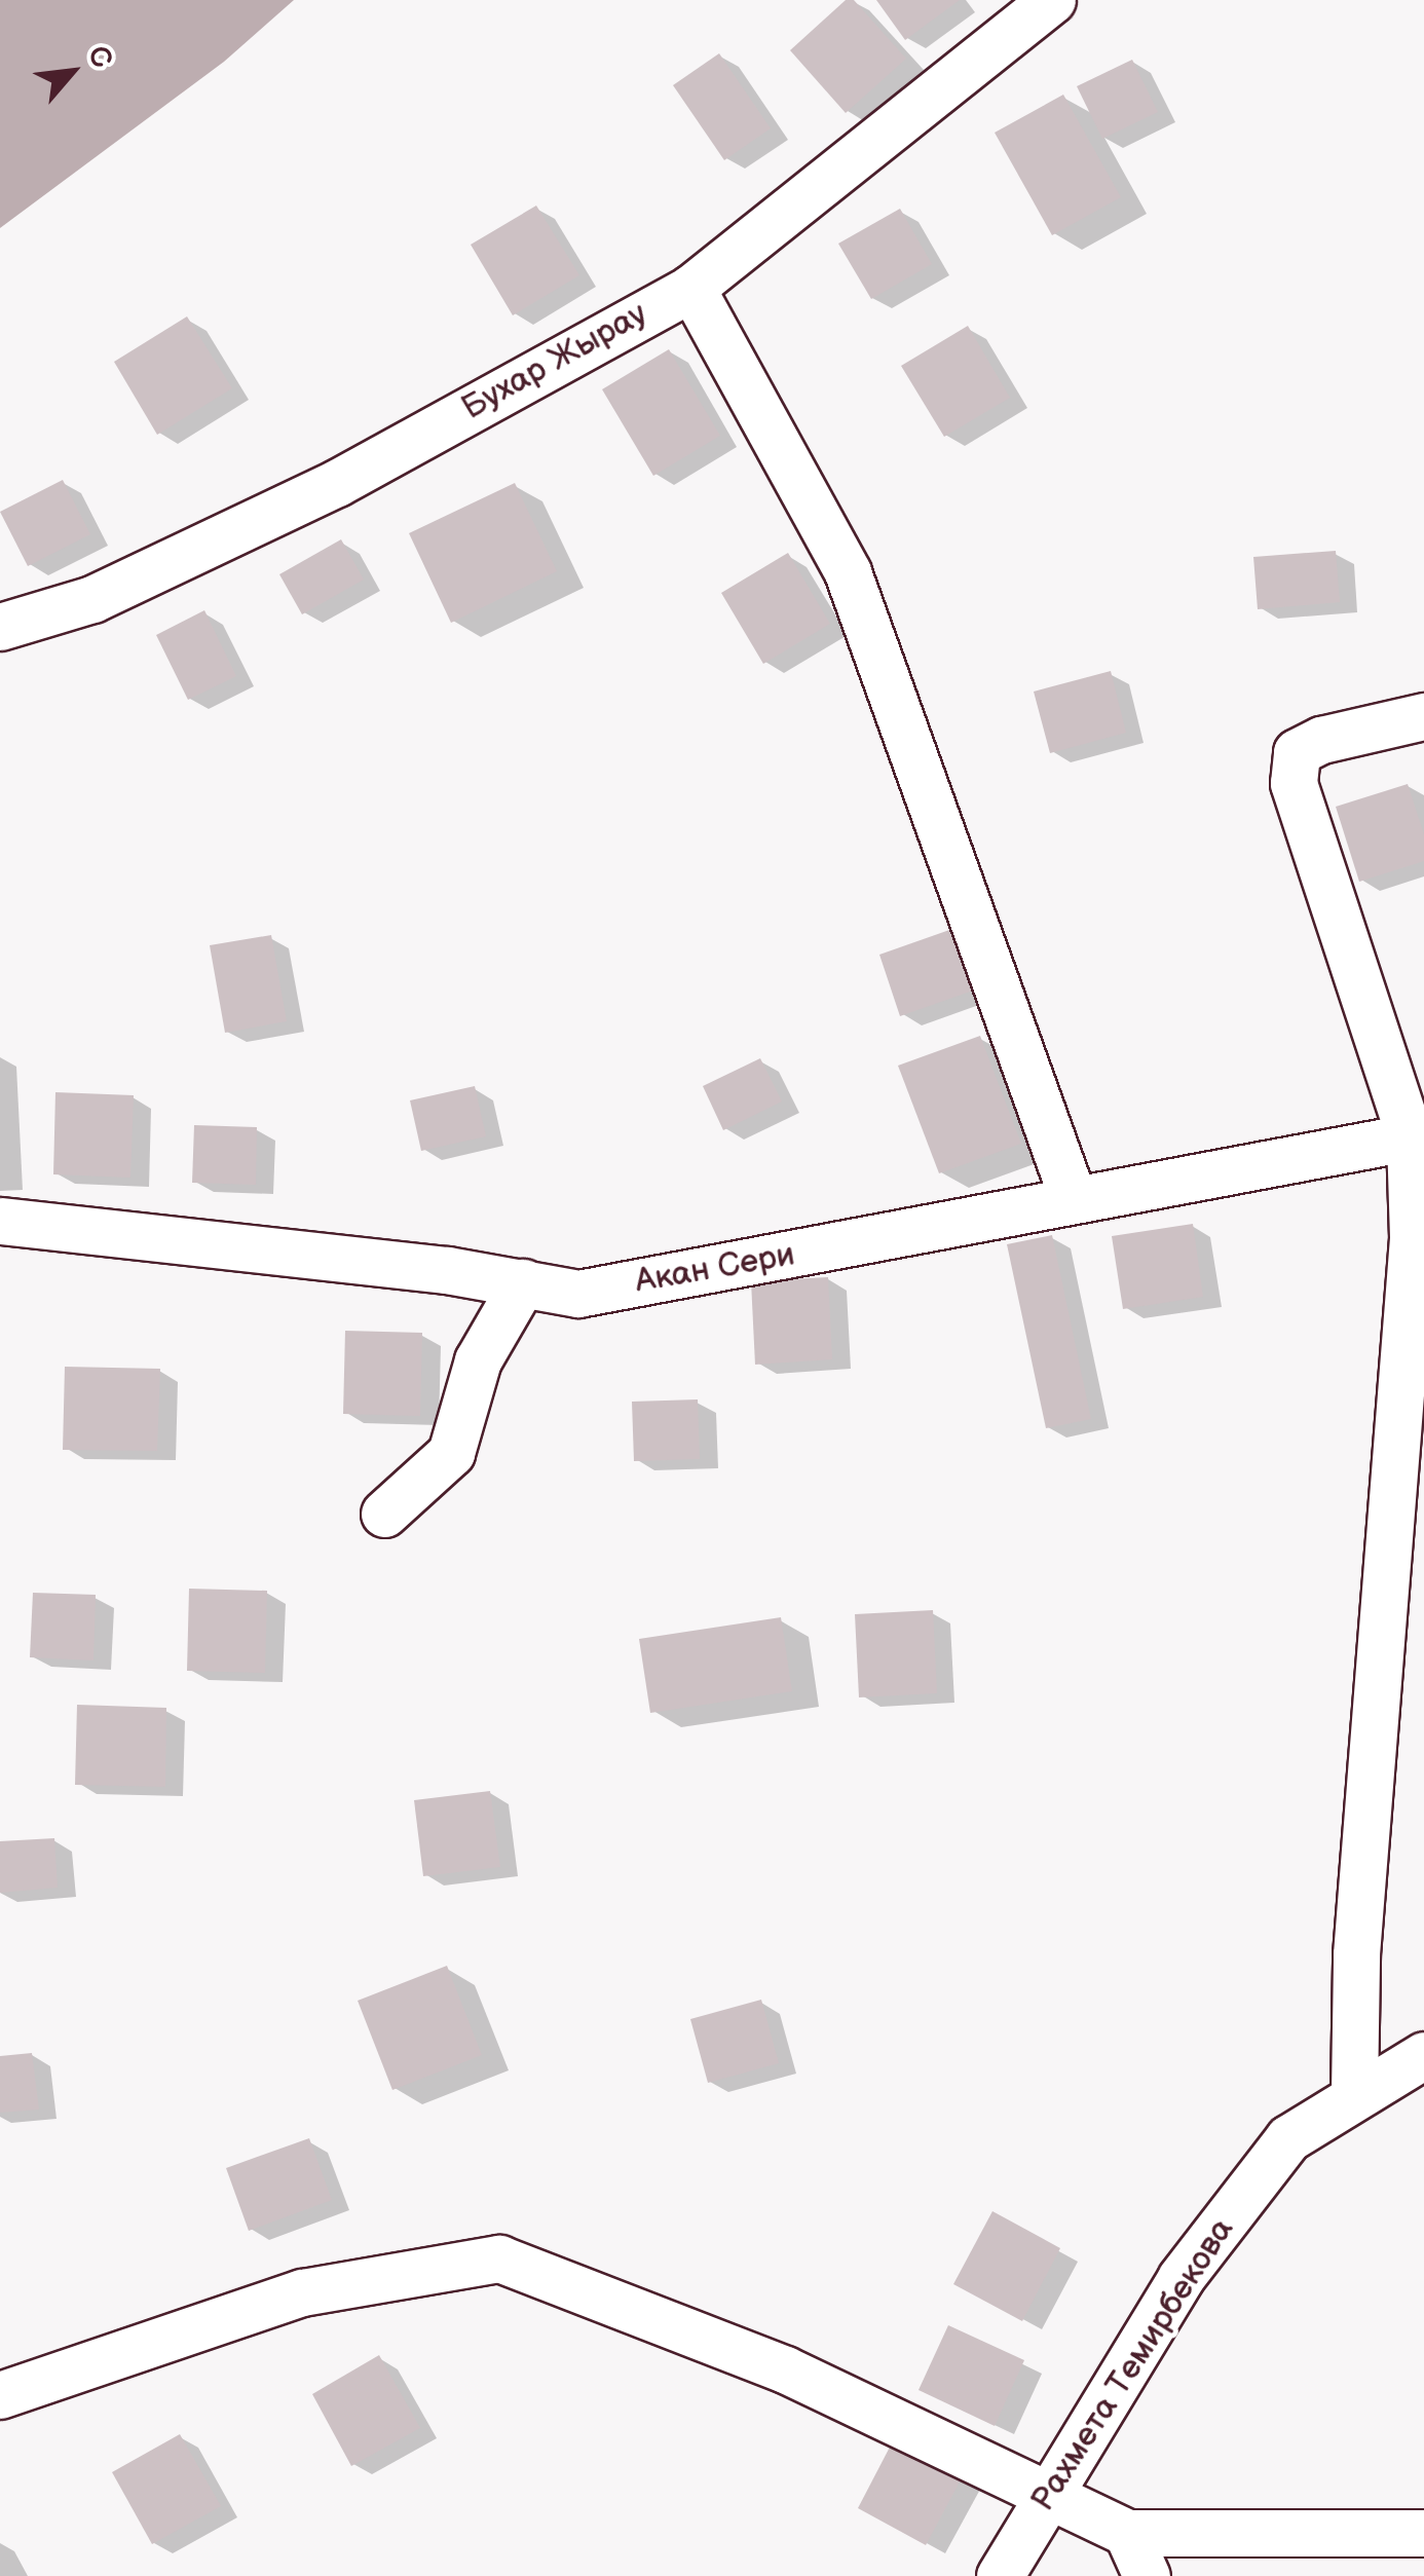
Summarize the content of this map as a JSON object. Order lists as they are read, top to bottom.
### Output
{
  "streets": {
    "street": ["Бухар Жырау", "Акан Сери", "Рахмета Темирбекова"]
  },
  "north": "top right"
}
